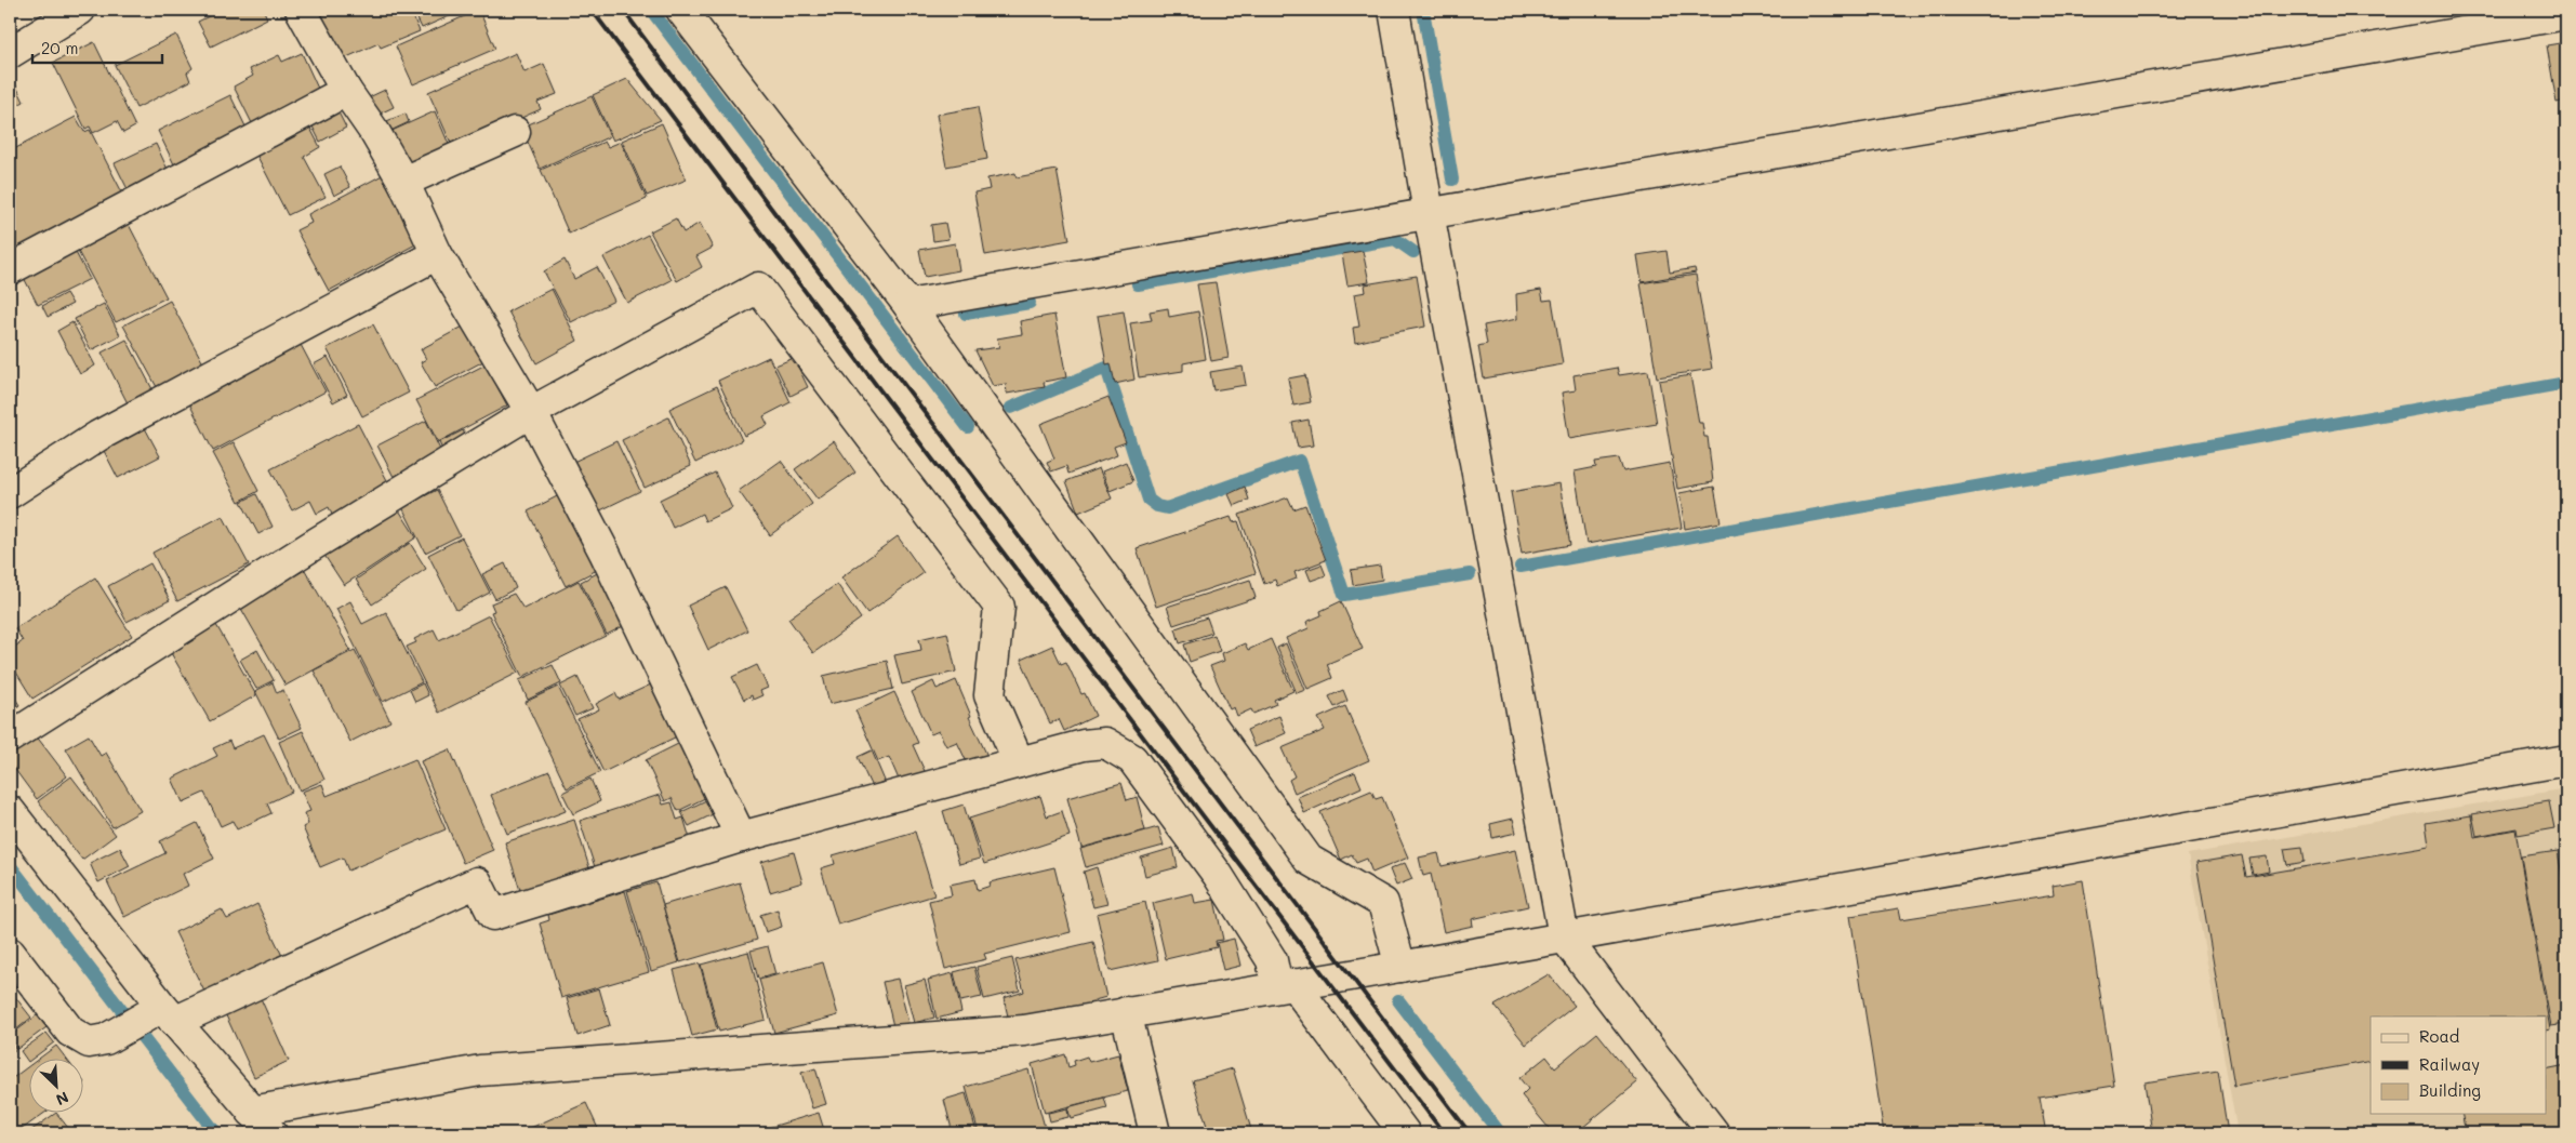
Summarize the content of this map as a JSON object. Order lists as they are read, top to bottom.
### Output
{
  "legend": ["Road", "Railway", "Building"],
  "scale_bar": "20 m",
  "north": "bottom right"
}
